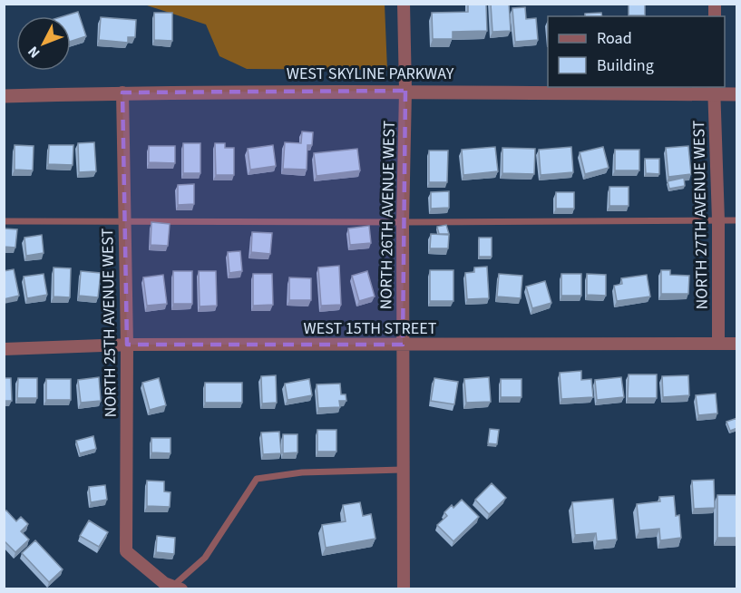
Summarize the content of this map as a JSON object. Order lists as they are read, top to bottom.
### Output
{
  "streets": {
    "street": [
      "WEST SKYLINE PARKWAY",
      "NORTH 26TH AVENUE WEST",
      "NORTH 27TH AVENUE WEST",
      "NORTH 25TH AVENUE WEST",
      "WEST 15TH STREET"
    ]
  },
  "crossings": [
    ["WEST SKYLINE PARKWAY", "NORTH 26TH AVENUE WEST"],
    ["WEST SKYLINE PARKWAY", "NORTH 27TH AVENUE WEST"],
    ["WEST SKYLINE PARKWAY", "NORTH 25TH AVENUE WEST"],
    ["NORTH 26TH AVENUE WEST", "WEST 15TH STREET"],
    ["NORTH 27TH AVENUE WEST", "WEST 15TH STREET"],
    ["NORTH 25TH AVENUE WEST", "WEST 15TH STREET"]
  ],
  "legend": ["Road", "Building"],
  "north": "bottom left"
}
